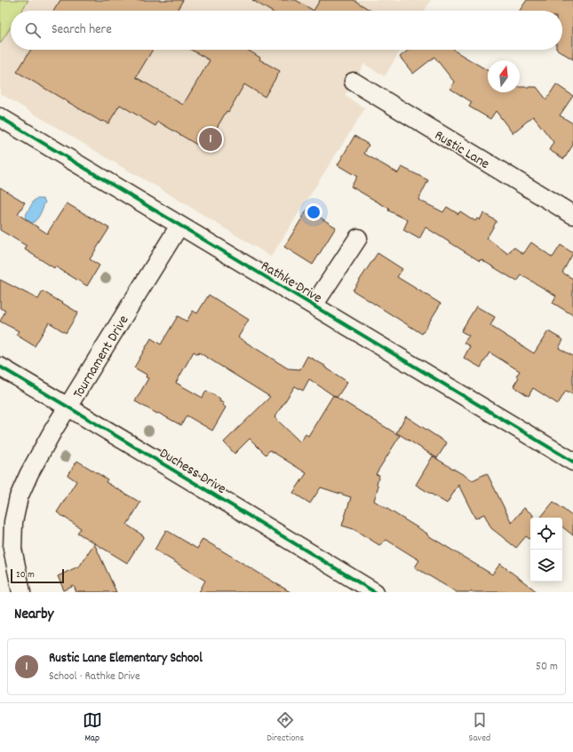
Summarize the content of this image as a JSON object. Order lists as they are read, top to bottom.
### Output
{
  "streets": {
    "street": [
      "Rustic Lane",
      "Rathke Drive",
      "Tournament Drive",
      "Duchess Drive"
    ]
  },
  "crossings": [
    ["Rathke Drive", "Tournament Drive"],
    ["Tournament Drive", "Duchess Drive"]
  ],
  "scale_bar": "20 m",
  "north": "top",
  "page": {
    "search": "Search here",
    "pins": "1",
    "scale": "20 m",
    "heading": "Nearby",
    "list": [
      {
        "mark": "1",
        "name": "Rustic Lane Elementary School",
        "note": "School · Rathke Drive",
        "value": "50 m"
      }
    ],
    "nav": ["Map", "Directions", "Saved"]
  }
}
